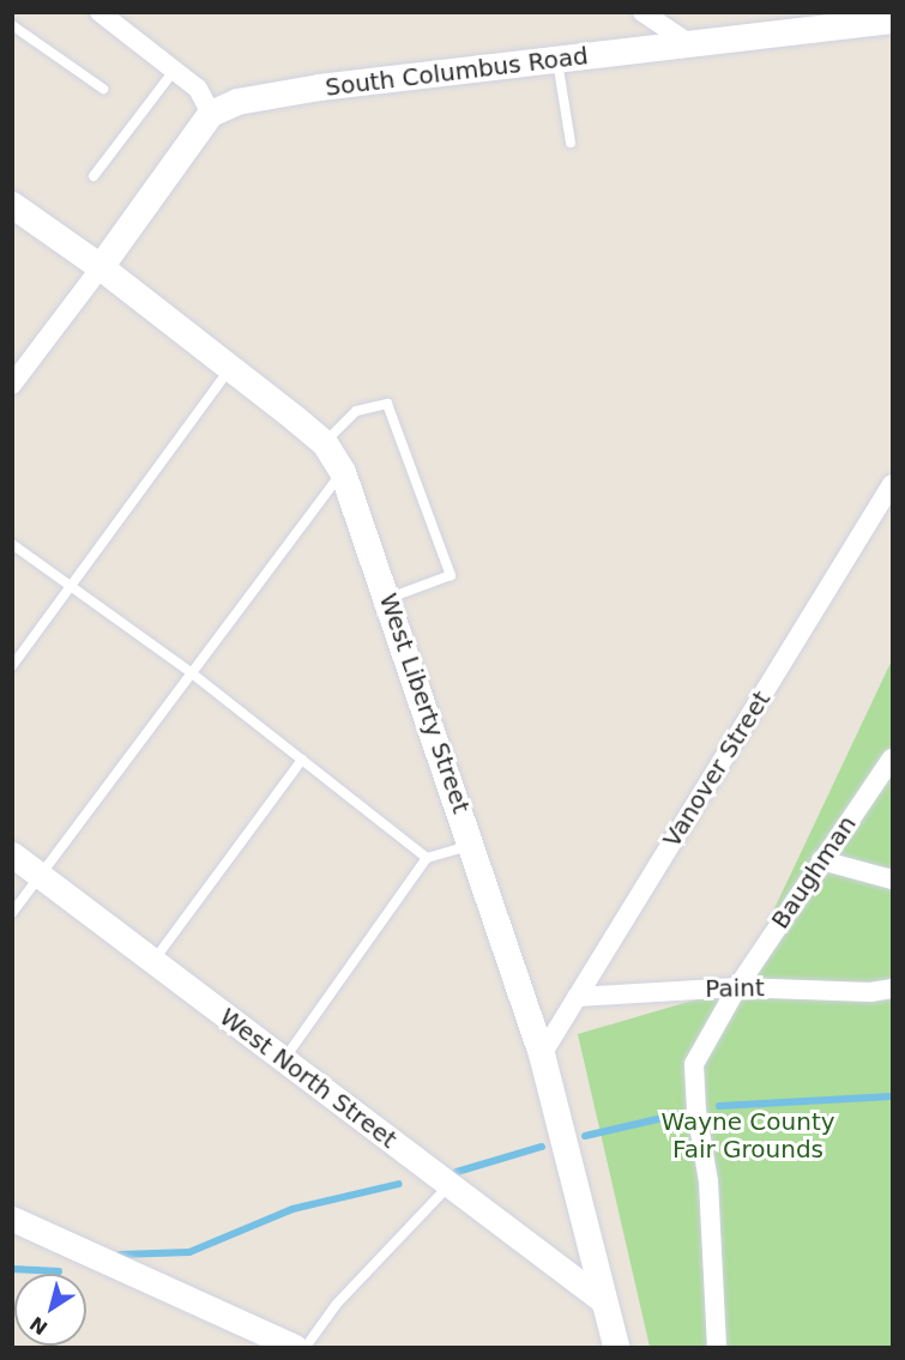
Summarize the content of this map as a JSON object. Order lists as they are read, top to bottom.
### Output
{
  "streets": {
    "main road": ["South Columbus Road", "West Liberty Street"],
    "street": [
      "Vanover Street",
      "Baughman",
      "Paint",
      "West North Street"
    ]
  },
  "crossings": [
    ["West Liberty Street", "Vanover Street"],
    ["West Liberty Street", "West North Street"],
    ["Vanover Street", "Paint"],
    ["Baughman", "Paint"]
  ],
  "parks": ["Wayne County Fair Grounds"],
  "north": "bottom left"
}
